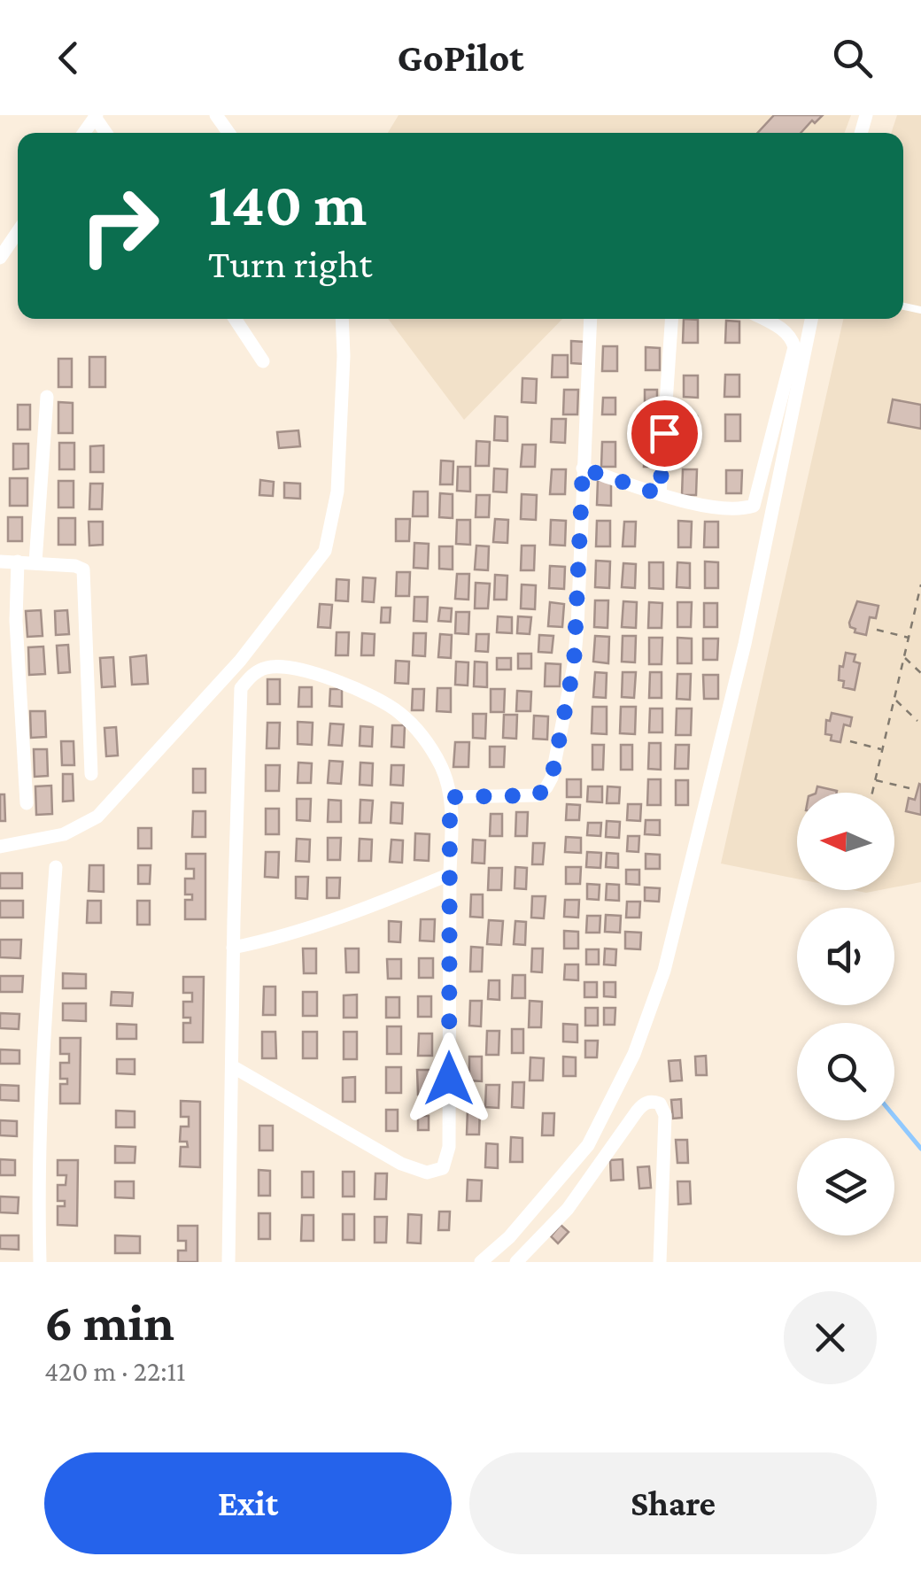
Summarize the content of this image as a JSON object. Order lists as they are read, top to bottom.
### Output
{
  "north": "left",
  "page": {
    "header": "GoPilot",
    "turn": ["140 m", "Turn right"],
    "heading": ["6 min", "420 m · 22:11"],
    "buttons": ["Exit", "Share"]
  }
}
